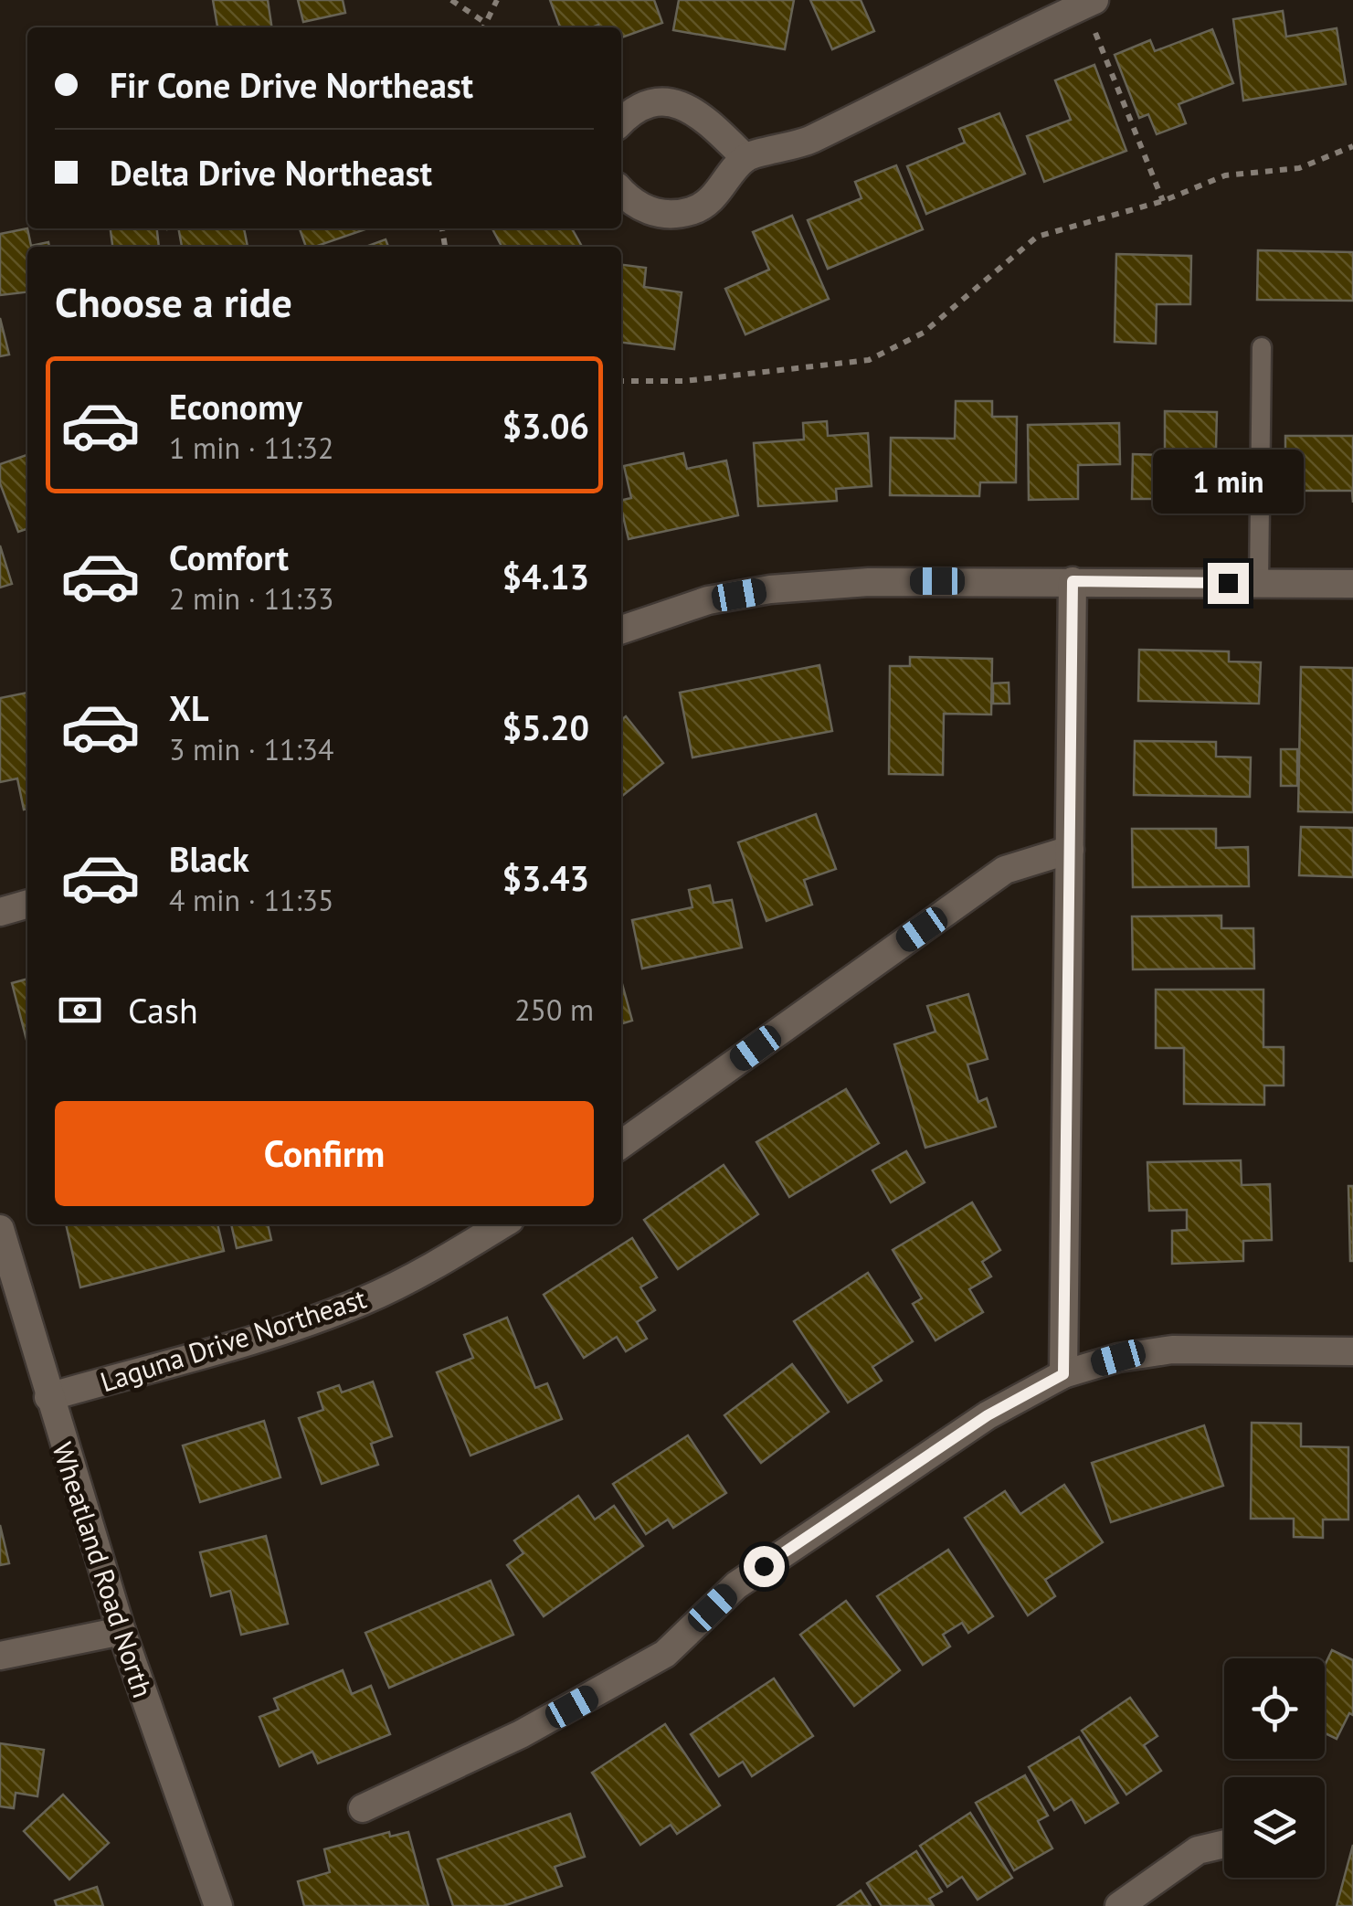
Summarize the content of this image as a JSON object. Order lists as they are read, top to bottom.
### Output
{
  "streets": {
    "street": ["Laguna Drive Northeast", "Wheatland Road North"]
  },
  "crossings": [
    ["Laguna Drive Northeast", "Wheatland Road North"]
  ],
  "page": {
    "banner": ["Fir Cone Drive Northeast", "Delta Drive Northeast"],
    "heading": "Choose a ride",
    "list": [
      {
        "name": "Economy",
        "note": "1 min · 11:32",
        "value": "$3.06"
      },
      {
        "name": "Comfort",
        "note": "2 min · 11:33",
        "value": "$4.13"
      },
      {
        "name": "XL",
        "note": "3 min · 11:34",
        "value": "$5.20"
      },
      {
        "name": "Black",
        "note": "4 min · 11:35",
        "value": "$3.43"
      }
    ],
    "bubble": "1 min",
    "pay": ["Cash", "250 m"],
    "buttons": "Confirm"
  }
}
